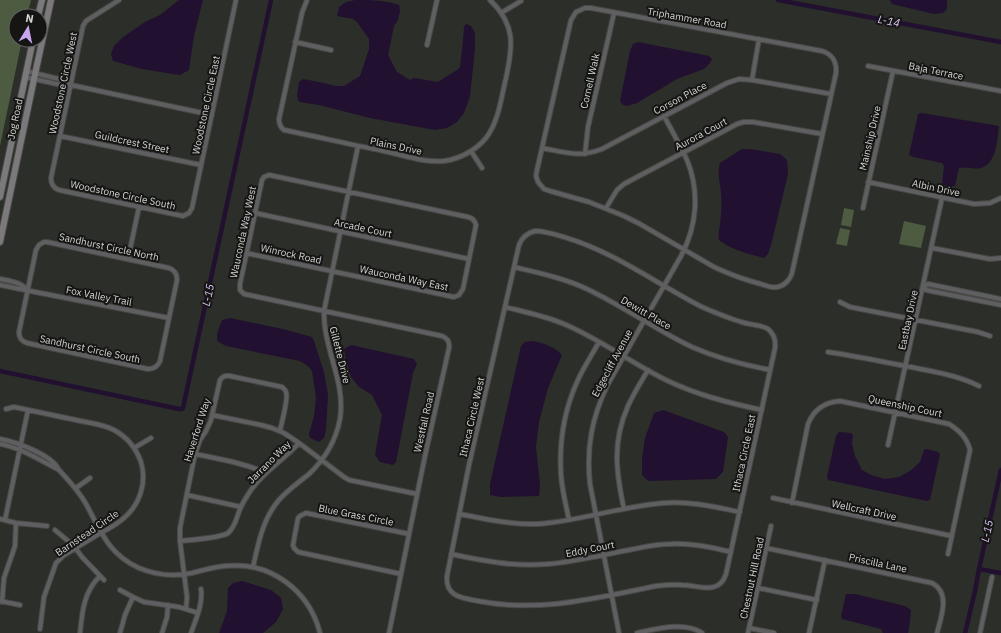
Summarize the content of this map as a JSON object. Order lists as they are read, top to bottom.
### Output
{
  "streets": {
    "main road": ["Jog Road"],
    "street": [
      "Triphammer Road",
      "Baja Terrace",
      "Cornell Walk",
      "Woodstone Circle West",
      "Corson Place",
      "Woodstone Circle East",
      "Aurora Court",
      "Mainship Drive",
      "Guildcrest Street",
      "Plains Drive",
      "Albin Drive",
      "Woodstone Circle South",
      "Arcade Court",
      "Wauconda Way West",
      "Sandhurst Circle North",
      "Winrock Road",
      "Wauconda Way East",
      "Fox Valley Trail",
      "Dewitt Place",
      "Eastbay Drive",
      "Sandhurst Circle South",
      "Gillette Drive",
      "Edgecliff Avenue",
      "Queenship Court",
      "Ithaca Circle West",
      "Westfall Road",
      "Haverford Way",
      "Ithaca Circle East",
      "Jarrano Way",
      "Wellcraft Drive",
      "Blue Grass Circle",
      "Barnstead Circle",
      "Eddy Court",
      "Priscilla Lane",
      "Chestnut Hill Road"
    ]
  },
  "crossings": [
    ["Triphammer Road", "Cornell Walk"],
    ["Triphammer Road", "Corson Place"],
    ["Triphammer Road", "Aurora Court"],
    ["Triphammer Road", "Edgecliff Avenue"],
    ["Baja Terrace", "Mainship Drive"],
    ["Cornell Walk", "Corson Place"],
    ["Woodstone Circle West", "Guildcrest Street"],
    ["Woodstone Circle West", "Woodstone Circle South"],
    ["Corson Place", "Edgecliff Avenue"],
    ["Woodstone Circle East", "Guildcrest Street"],
    ["Woodstone Circle East", "Woodstone Circle South"],
    ["Aurora Court", "Edgecliff Avenue"],
    ["Mainship Drive", "Albin Drive"],
    ["Plains Drive", "Gillette Drive"],
    ["Albin Drive", "Eastbay Drive"],
    ["Arcade Court", "Wauconda Way West"],
    ["Arcade Court", "Wauconda Way East"],
    ["Arcade Court", "Gillette Drive"],
    ["Wauconda Way West", "Winrock Road"],
    ["Wauconda Way West", "Wauconda Way East"],
    ["Wauconda Way West", "Gillette Drive"],
    ["Wauconda Way West", "Westfall Road"],
    ["Sandhurst Circle North", "Fox Valley Trail"],
    ["Sandhurst Circle North", "Sandhurst Circle South"],
    ["Winrock Road", "Wauconda Way East"],
    ["Winrock Road", "Gillette Drive"],
    ["Wauconda Way East", "Gillette Drive"],
    ["Fox Valley Trail", "Sandhurst Circle South"],
    ["Dewitt Place", "Edgecliff Avenue"],
    ["Dewitt Place", "Ithaca Circle West"],
    ["Dewitt Place", "Ithaca Circle East"],
    ["Eastbay Drive", "Queenship Court"],
    ["Gillette Drive", "Westfall Road"],
    ["Edgecliff Avenue", "Ithaca Circle West"],
    ["Edgecliff Avenue", "Ithaca Circle East"],
    ["Edgecliff Avenue", "Eddy Court"],
    ["Queenship Court", "Wellcraft Drive"],
    ["Ithaca Circle West", "Ithaca Circle East"],
    ["Ithaca Circle West", "Eddy Court"],
    ["Westfall Road", "Blue Grass Circle"],
    ["Haverford Way", "Jarrano Way"],
    ["Ithaca Circle East", "Eddy Court"],
    ["Priscilla Lane", "Chestnut Hill Road"]
  ],
  "water": ["L-14", "L-15"],
  "north": "top"
}
